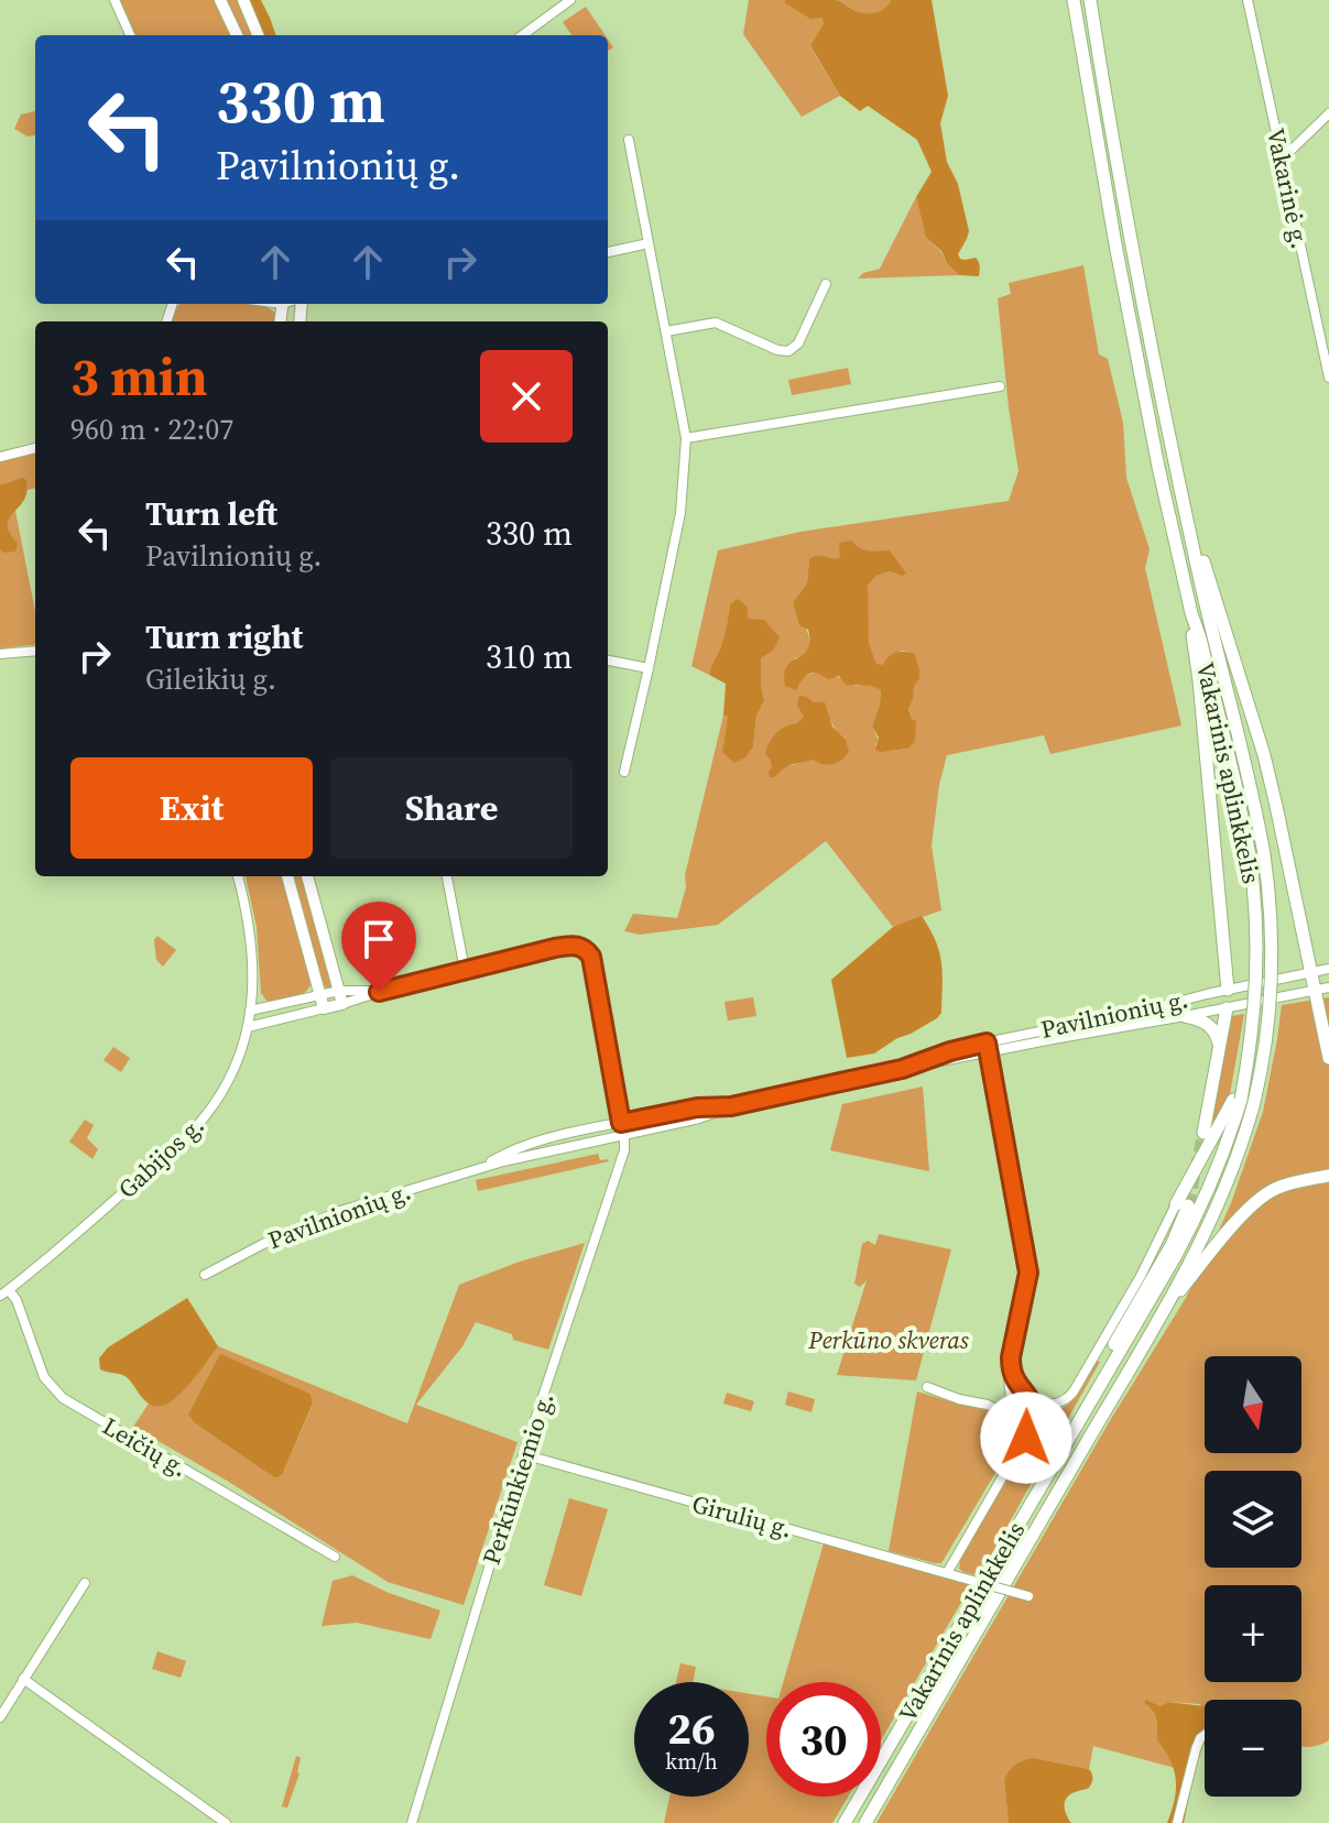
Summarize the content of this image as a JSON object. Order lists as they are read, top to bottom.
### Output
{
  "streets": {
    "highway": ["Vakarinis aplinkkelis"],
    "street": [
      "Vakarinė g.",
      "Pavilnionių g.",
      "Gabijos g.",
      "Leičių g.",
      "Perkūnkiemio g.",
      "Girulių g."
    ]
  },
  "crossings": [
    ["Pavilnionių g.", "Perkūnkiemio g."],
    ["Gabijos g.", "Leičių g."],
    ["Perkūnkiemio g.", "Girulių g."]
  ],
  "parks": ["Perkūno skveras"],
  "north": "bottom",
  "page": {
    "turn": ["330 m", "Pavilnionių g."],
    "heading": ["3 min", "960 m · 22:07"],
    "list": [
      {
        "name": "Turn left",
        "note": "Pavilnionių g.",
        "value": "330 m"
      },
      {
        "name": "Turn right",
        "note": "Gileikių g.",
        "value": "310 m"
      }
    ],
    "buttons": ["Exit", "Share"],
    "map_buttons": ["+", "−"],
    "speed": "26 km/h",
    "limit": "30"
  }
}
